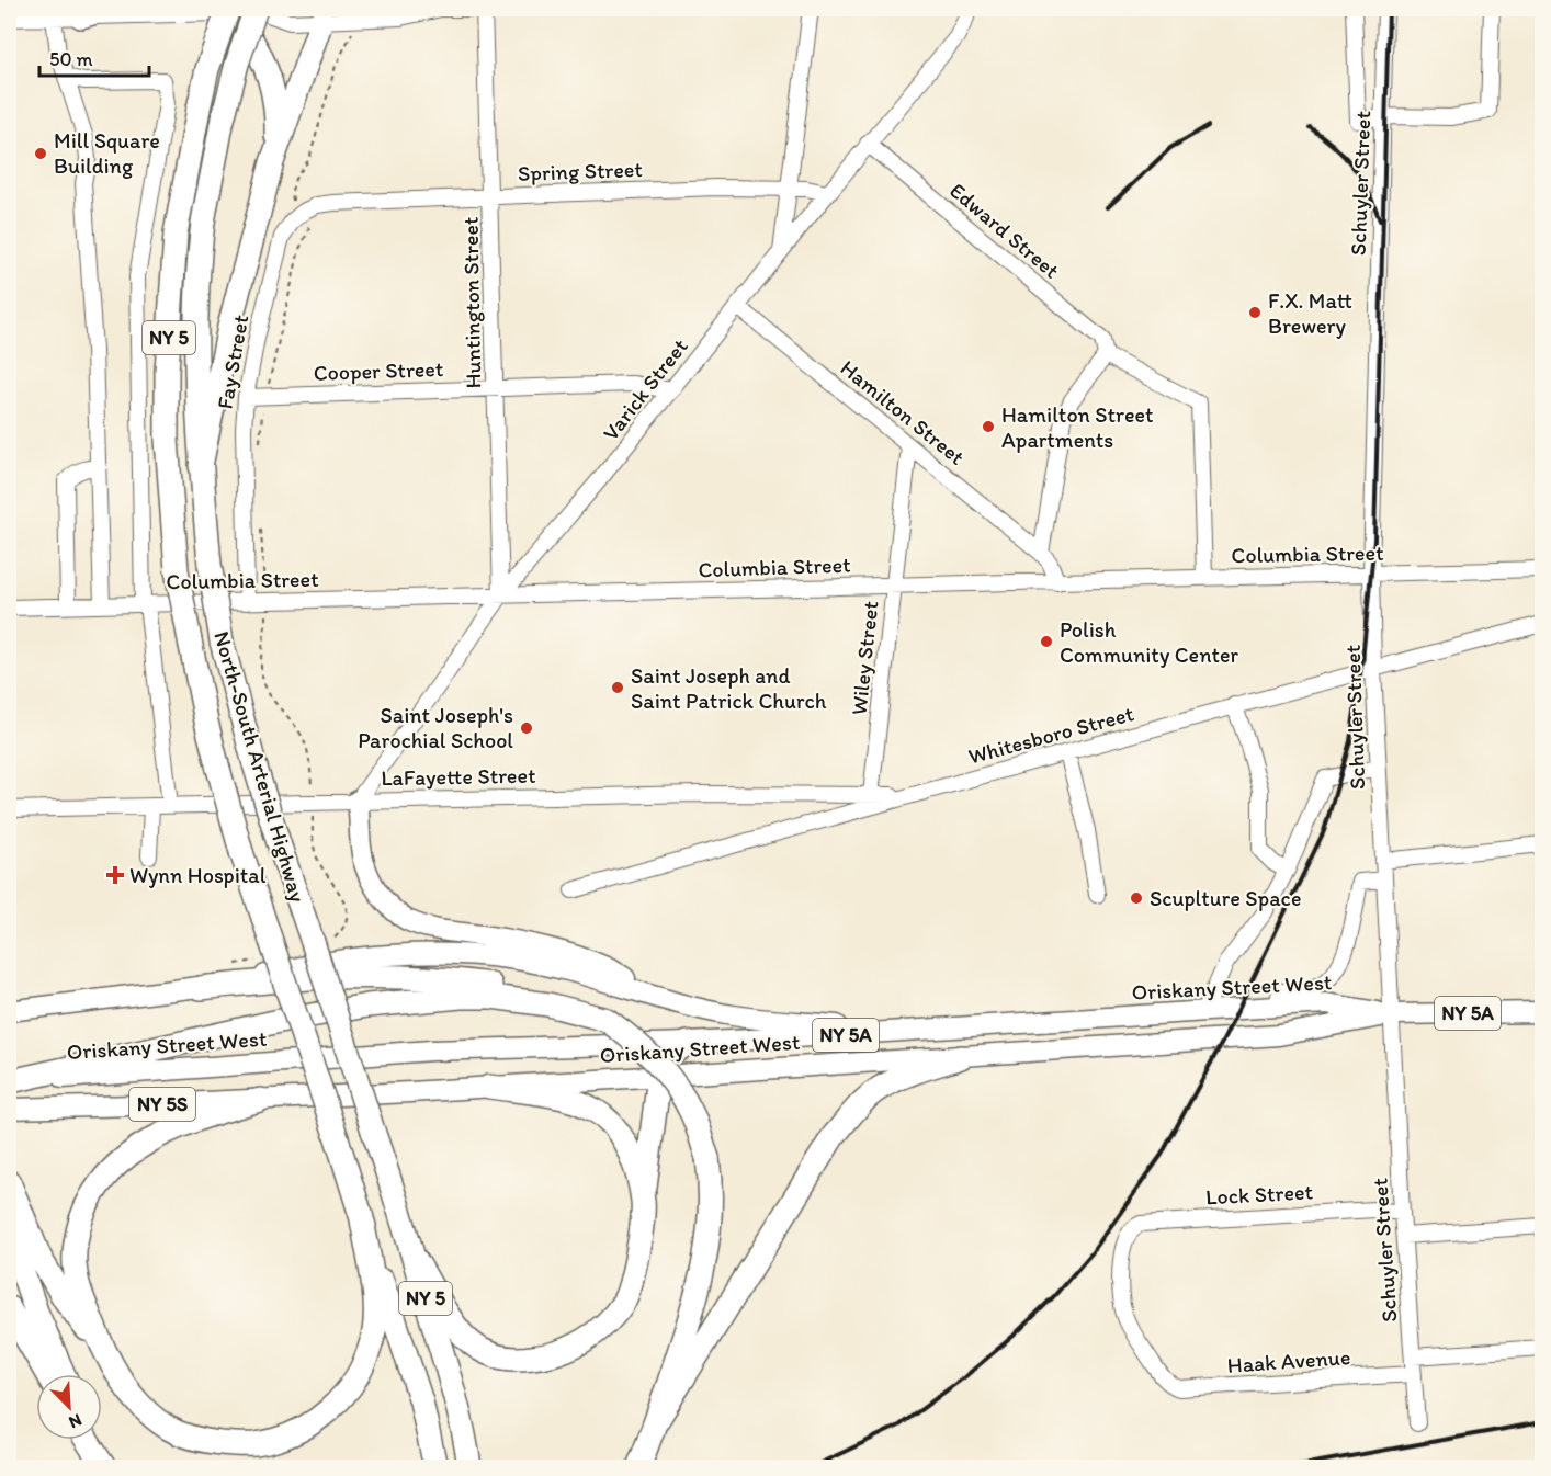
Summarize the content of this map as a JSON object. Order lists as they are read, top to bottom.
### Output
{
  "streets": {
    "highway": ["NY 5", "North-South Arterial Highway"],
    "main road": ["Oriskany Street West", "NY 5A", "NY 5S"],
    "street": [
      "Spring Street",
      "Schuyler Street",
      "Edward Street",
      "Huntington Street",
      "Fay Street",
      "Cooper Street",
      "Varick Street",
      "Hamilton Street",
      "Columbia Street",
      "Wiley Street",
      "Whitesboro Street",
      "LaFayette Street",
      "Lock Street",
      "Haak Avenue"
    ]
  },
  "crossings": [
    ["Spring Street", "Huntington Street"],
    ["Spring Street", "Fay Street"],
    ["Spring Street", "Varick Street"],
    ["Schuyler Street", "Columbia Street"],
    ["Schuyler Street", "Whitesboro Street"],
    ["Schuyler Street", "Oriskany Street West"],
    ["Schuyler Street", "Lock Street"],
    ["Schuyler Street", "Haak Avenue"],
    ["Edward Street", "Varick Street"],
    ["Huntington Street", "Cooper Street"],
    ["Huntington Street", "Varick Street"],
    ["Huntington Street", "Columbia Street"],
    ["Fay Street", "Cooper Street"],
    ["Fay Street", "Columbia Street"],
    ["Cooper Street", "Varick Street"],
    ["Varick Street", "Hamilton Street"],
    ["Varick Street", "Columbia Street"],
    ["Varick Street", "LaFayette Street"],
    ["Hamilton Street", "Wiley Street"],
    ["Columbia Street", "Wiley Street"],
    ["Wiley Street", "LaFayette Street"],
    ["Whitesboro Street", "LaFayette Street"],
    ["Lock Street", "Haak Avenue"]
  ],
  "places": {
    "other": [
      "Mill Square Building",
      "F.X. Matt Brewery",
      "Hamilton Street Apartments",
      "Polish Community Center",
      "Saint Joseph and Saint Patrick Church",
      "Saint Joseph's Parochial School",
      "Scuplture Space"
    ],
    "health": ["Wynn Hospital"]
  },
  "scale_bar": "50 m",
  "north": "bottom right"
}
